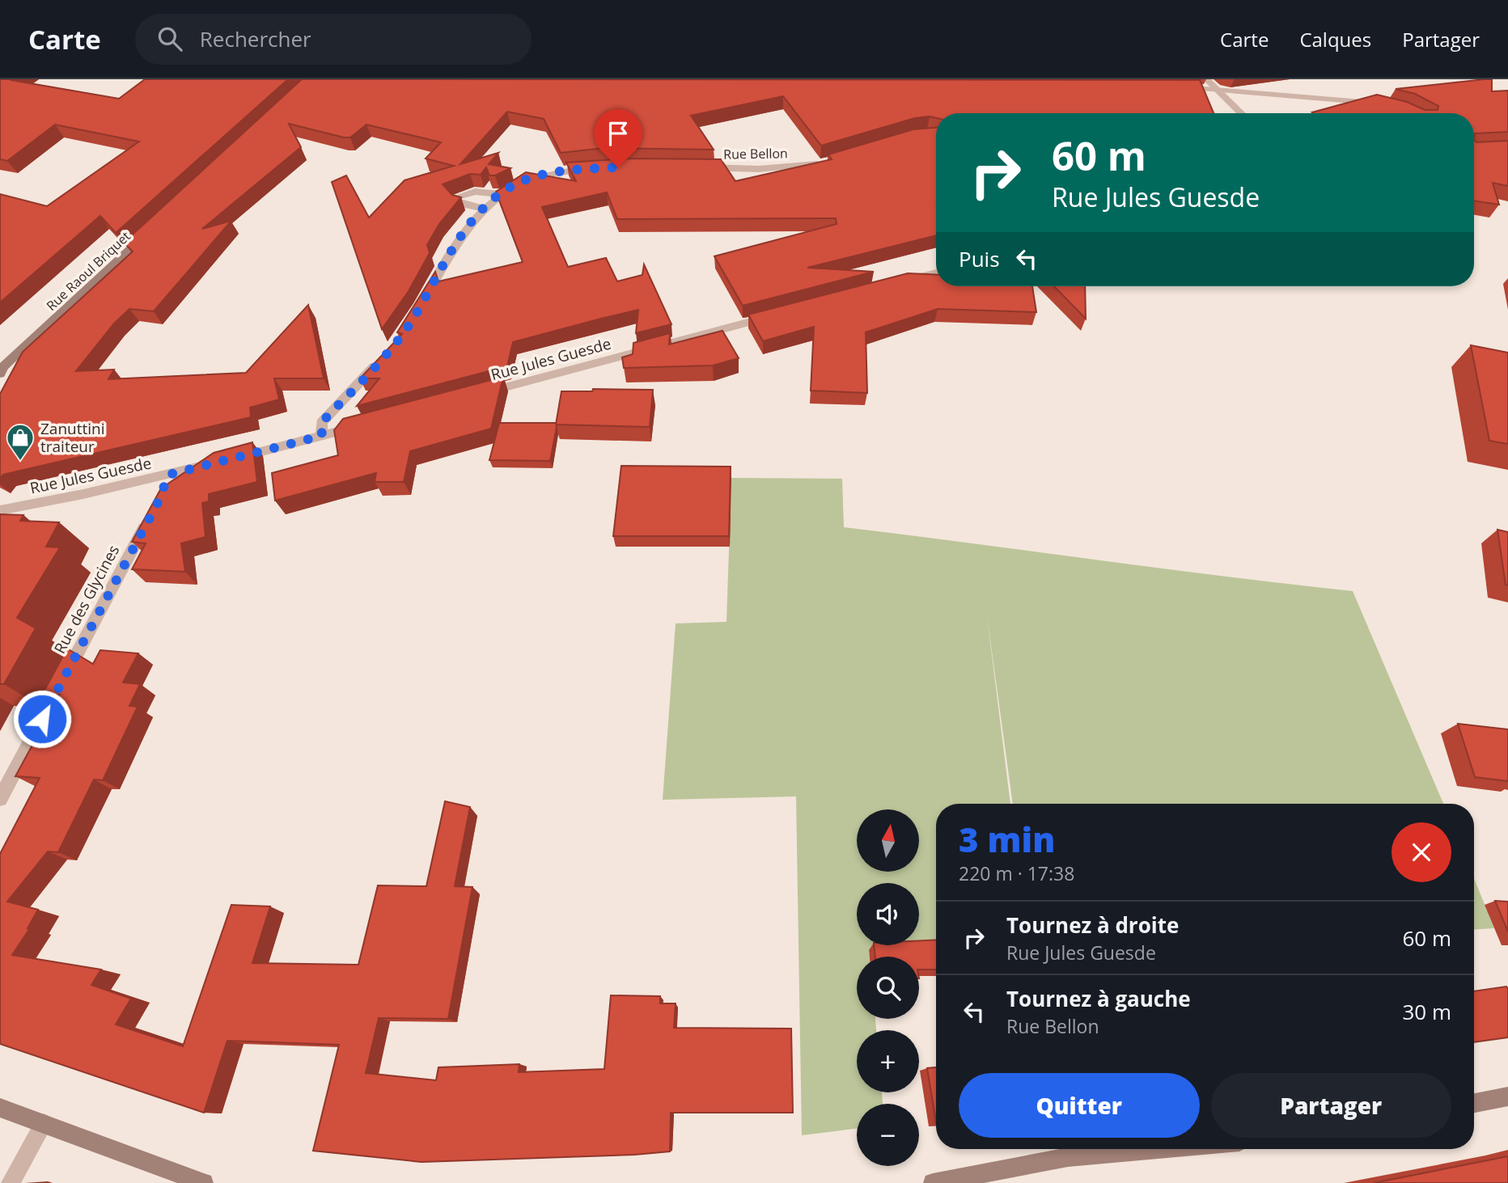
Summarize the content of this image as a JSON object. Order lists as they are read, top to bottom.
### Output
{
  "streets": {
    "main road": ["Rue Raoul Briquet"],
    "street": ["Rue Bellon", "Rue Jules Guesde", "Rue des Glycines"]
  },
  "places": {
    "shop": ["Zanuttini traiteur"]
  },
  "north": "top",
  "page": {
    "header": "Carte",
    "search": "Rechercher",
    "nav": ["Carte", "Calques", "Partager"],
    "turn": ["60 m", "Rue Jules Guesde"],
    "then": "Puis",
    "heading": ["3 min", "220 m · 17:38"],
    "map_buttons": ["+", "−"],
    "list": [
      {
        "name": "Tournez à droite",
        "note": "Rue Jules Guesde",
        "value": "60 m"
      },
      {
        "name": "Tournez à gauche",
        "note": "Rue Bellon",
        "value": "30 m"
      }
    ],
    "buttons": ["Quitter", "Partager"]
  }
}
